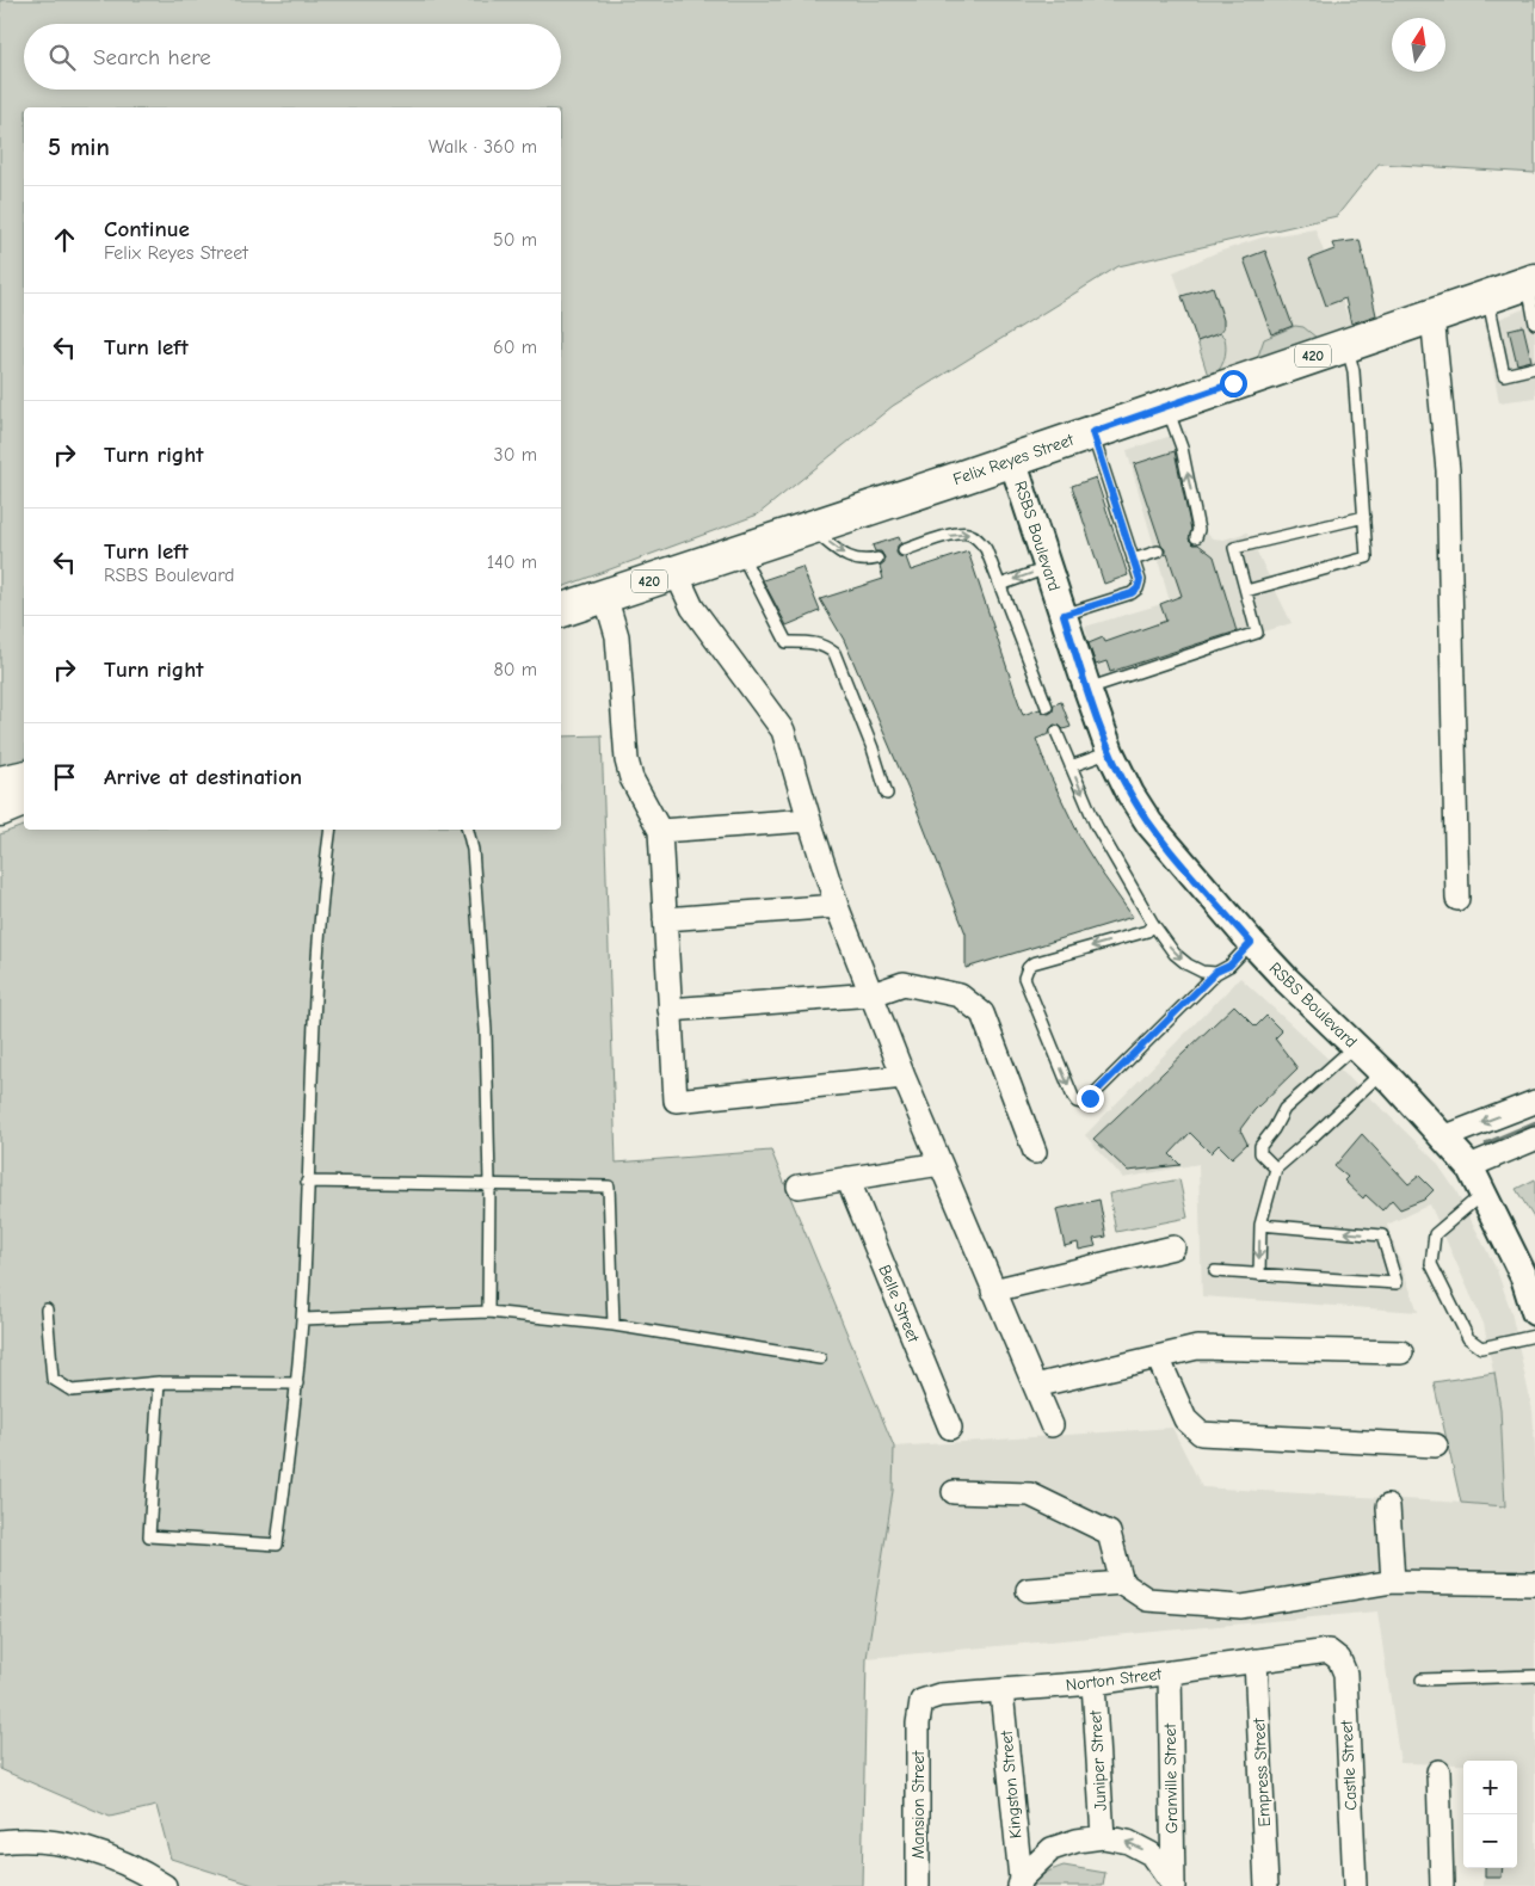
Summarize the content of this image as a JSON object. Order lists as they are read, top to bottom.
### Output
{
  "streets": {
    "main road": ["420", "Felix Reyes Street"],
    "street": [
      "RSBS Boulevard",
      "Belle Street",
      "Norton Street",
      "Juniper Street",
      "Castle Street",
      "Empress Street",
      "Granville Street",
      "Kingston Street",
      "Mansion Street"
    ]
  },
  "crossings": [
    ["Felix Reyes Street", "RSBS Boulevard"],
    ["Norton Street", "Juniper Street"],
    ["Norton Street", "Castle Street"],
    ["Norton Street", "Empress Street"],
    ["Norton Street", "Granville Street"],
    ["Norton Street", "Kingston Street"],
    ["Norton Street", "Mansion Street"]
  ],
  "north": "top",
  "page": {
    "search": "Search here",
    "heading": ["5 min", "Walk · 360 m"],
    "list": [
      ["Continue", "Felix Reyes Street", "50 m"],
      ["Turn left", "60 m"],
      ["Turn right", "30 m"],
      ["Turn left", "RSBS Boulevard", "140 m"],
      ["Turn right", "80 m"],
      "Arrive at destination"
    ],
    "map_buttons": ["+", "−"]
  }
}
